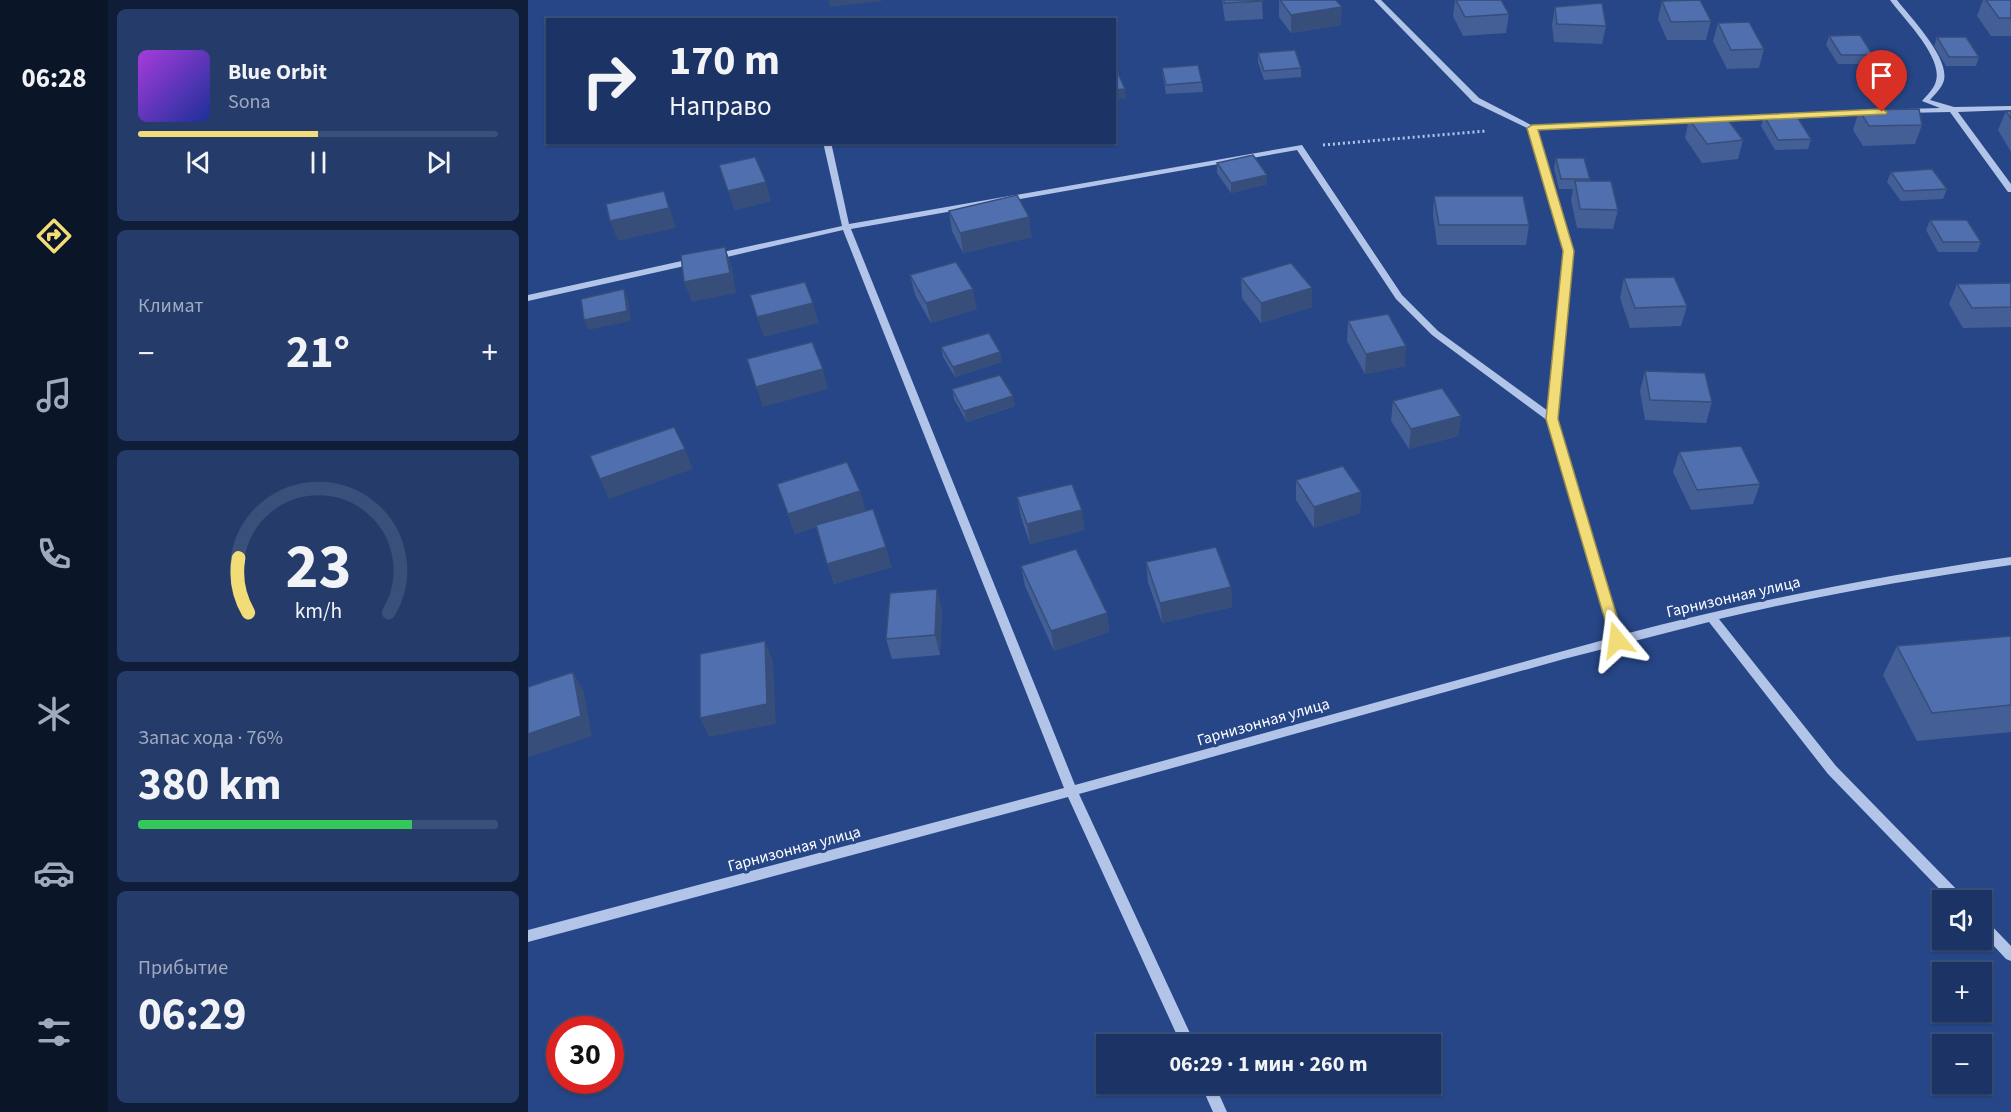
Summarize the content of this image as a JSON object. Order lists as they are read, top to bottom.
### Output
{
  "streets": {
    "street": ["Гарнизонная улица"]
  },
  "page": {
    "tabs": "06:28",
    "turn": ["170 m", "Направо"],
    "song": ["Blue Orbit", "Sona"],
    "tile": [
      "Климат",
      ["Запас хода · 76%", "380 km"],
      ["Прибытие", "06:29"]
    ],
    "heat": ["−", "21°", "+"],
    "map_buttons": ["+", "−"],
    "limit": "30",
    "trip": "06:29 · 1 мин · 260 m",
    "gauge": ["23", "km/h"]
  }
}
